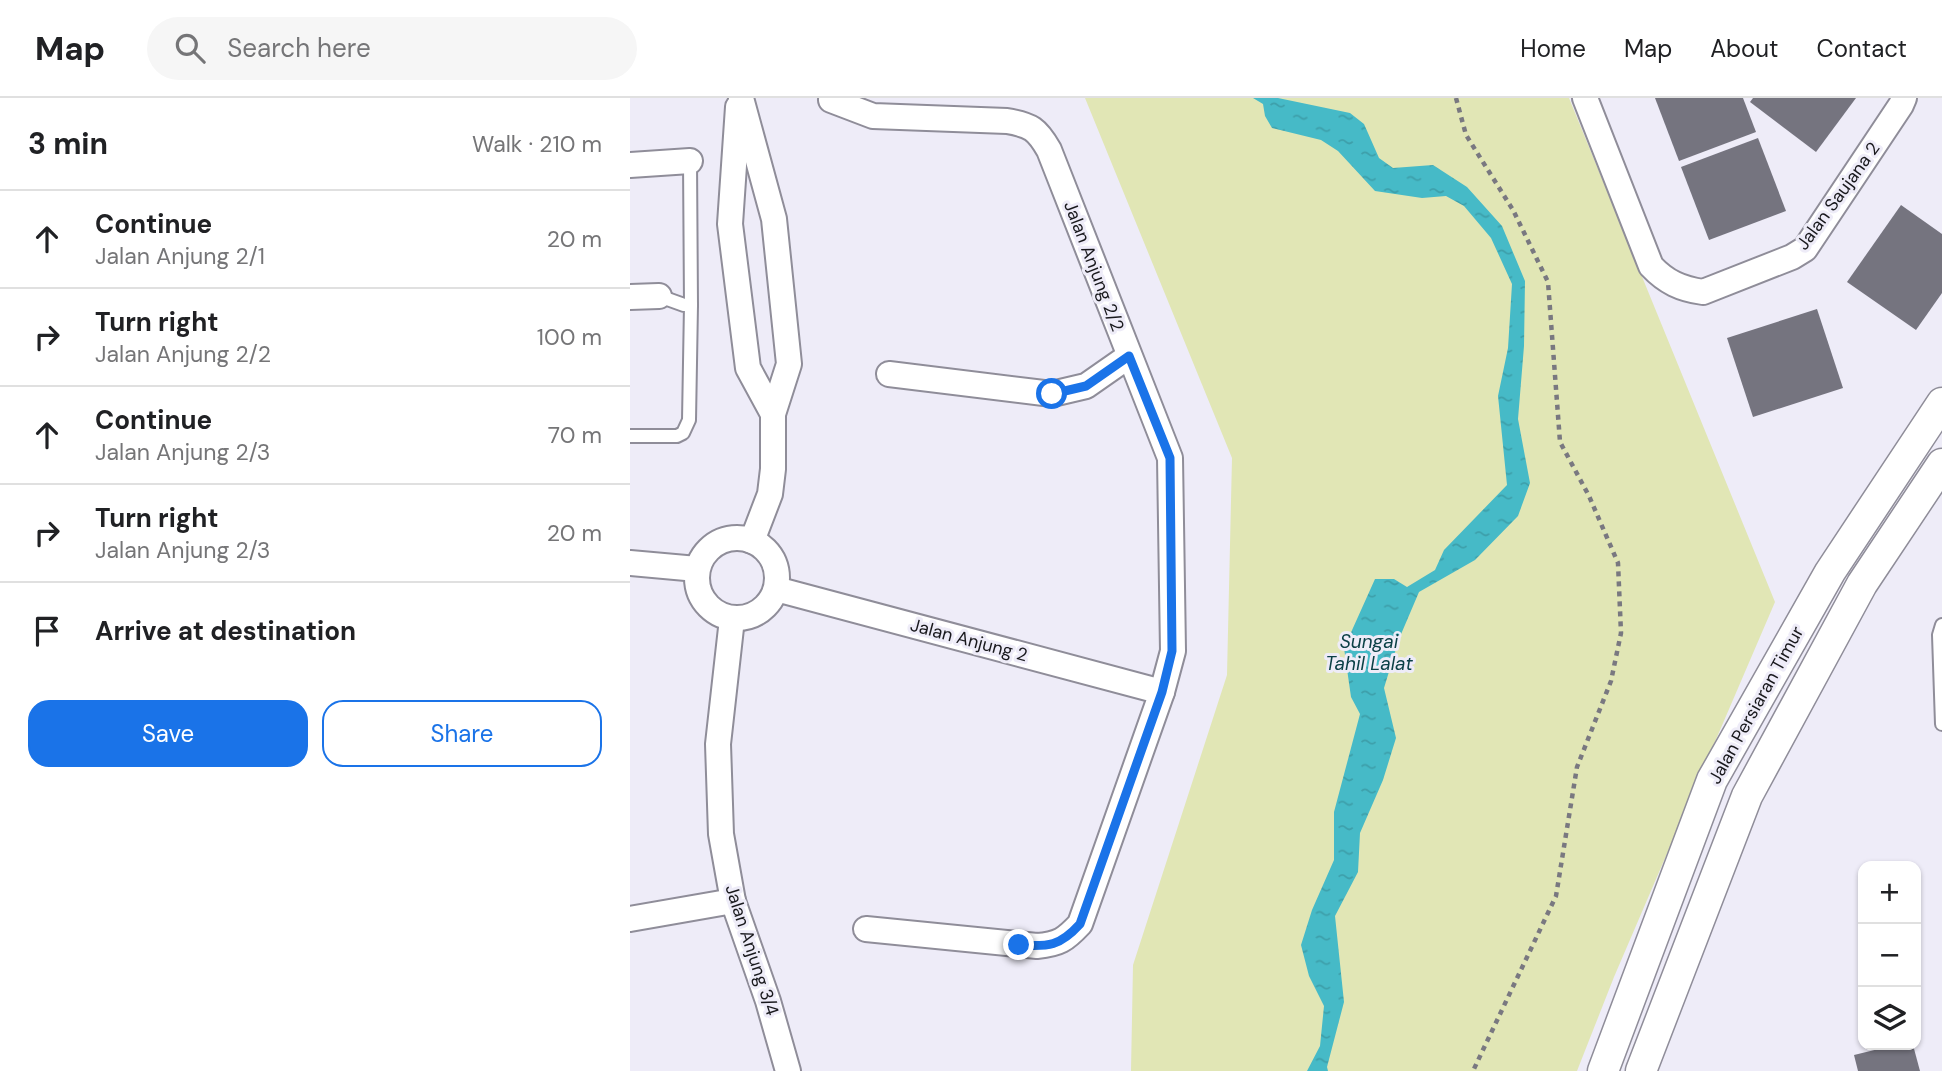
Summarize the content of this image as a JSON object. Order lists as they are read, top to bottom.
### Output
{
  "streets": {
    "street": [
      "Jalan Saujana 2",
      "Jalan Anjung 2/2",
      "Jalan Anjung 2",
      "Jalan Persiaran Timur",
      "Jalan Anjung 3/4"
    ]
  },
  "crossings": [
    ["Jalan Anjung 2/2", "Jalan Anjung 2"],
    ["Jalan Anjung 2", "Jalan Anjung 3/4"]
  ],
  "water": ["Sungai Tahil Lalat"],
  "page": {
    "header": "Map",
    "search": "Search here",
    "nav": [
      "Home",
      "Map",
      "About",
      "Contact"
    ],
    "heading": ["3 min", "Walk · 210 m"],
    "list": [
      ["Continue", "Jalan Anjung 2/1", "20 m"],
      ["Turn right", "Jalan Anjung 2/2", "100 m"],
      ["Continue", "Jalan Anjung 2/3", "70 m"],
      ["Turn right", "Jalan Anjung 2/3", "20 m"],
      "Arrive at destination"
    ],
    "buttons": ["Save", "Share"],
    "map_buttons": ["+", "−"]
  }
}
